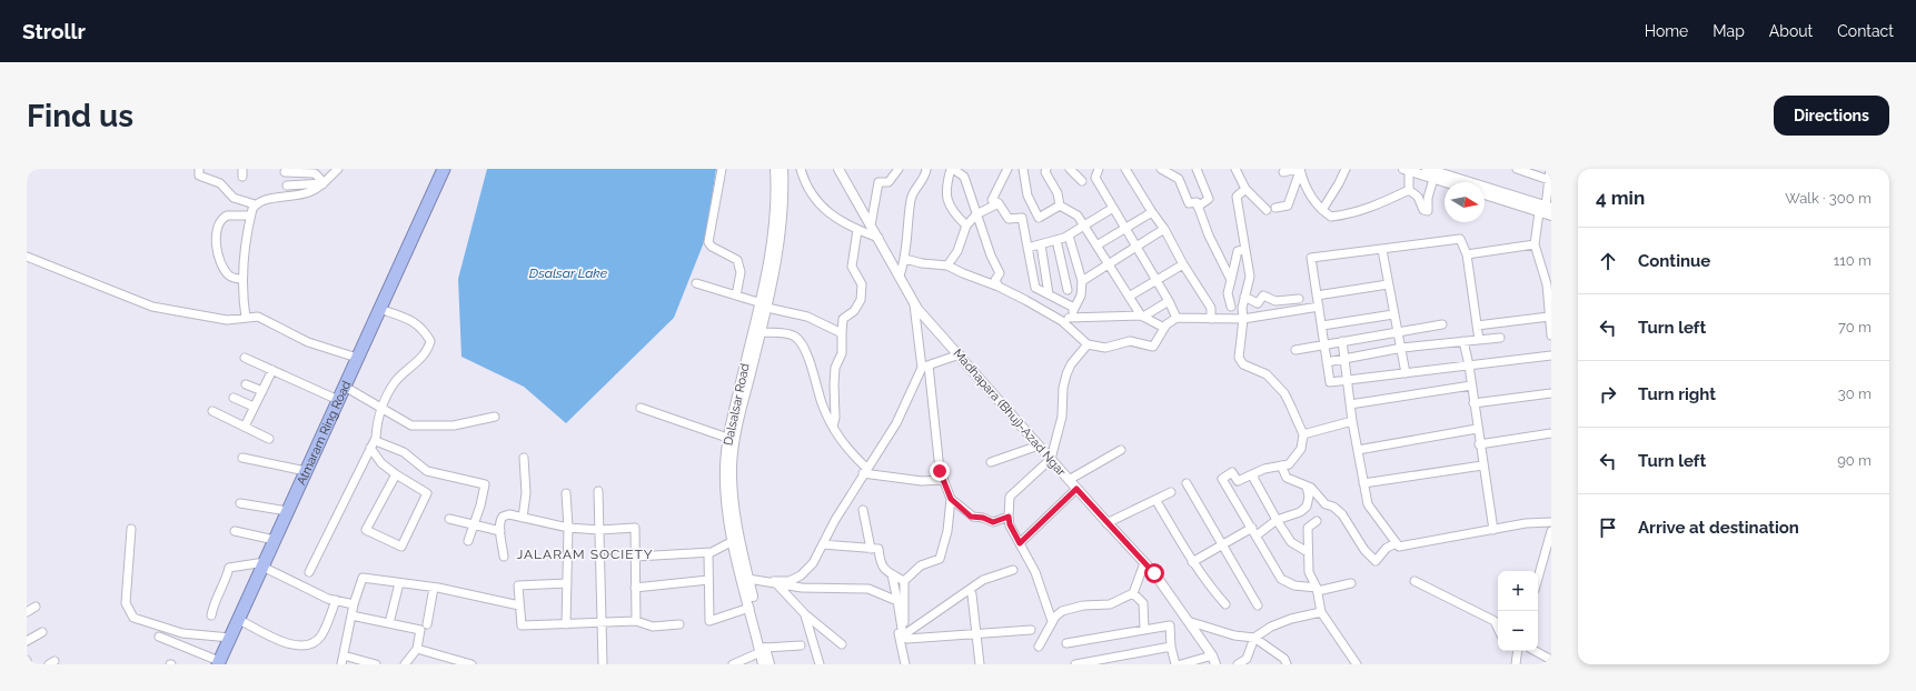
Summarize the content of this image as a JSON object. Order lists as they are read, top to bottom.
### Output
{
  "streets": {
    "highway": ["Atmaram Ring Road"],
    "street": ["Dalsalsar Road", "Madhapara (Bhuj)-Azad Ngar"]
  },
  "districts": ["JALARAM SOCIETY"],
  "water": ["Dsalsar Lake"],
  "north": "right",
  "page": {
    "header": "Strollr",
    "nav": [
      "Home",
      "Map",
      "About",
      "Contact"
    ],
    "buttons": "Directions",
    "title": "Find us",
    "heading": ["4 min", "Walk · 300 m"],
    "list": [
      ["Continue", "110 m"],
      ["Turn left", "70 m"],
      ["Turn right", "30 m"],
      ["Turn left", "90 m"],
      "Arrive at destination"
    ],
    "map_buttons": ["+", "−"]
  }
}
